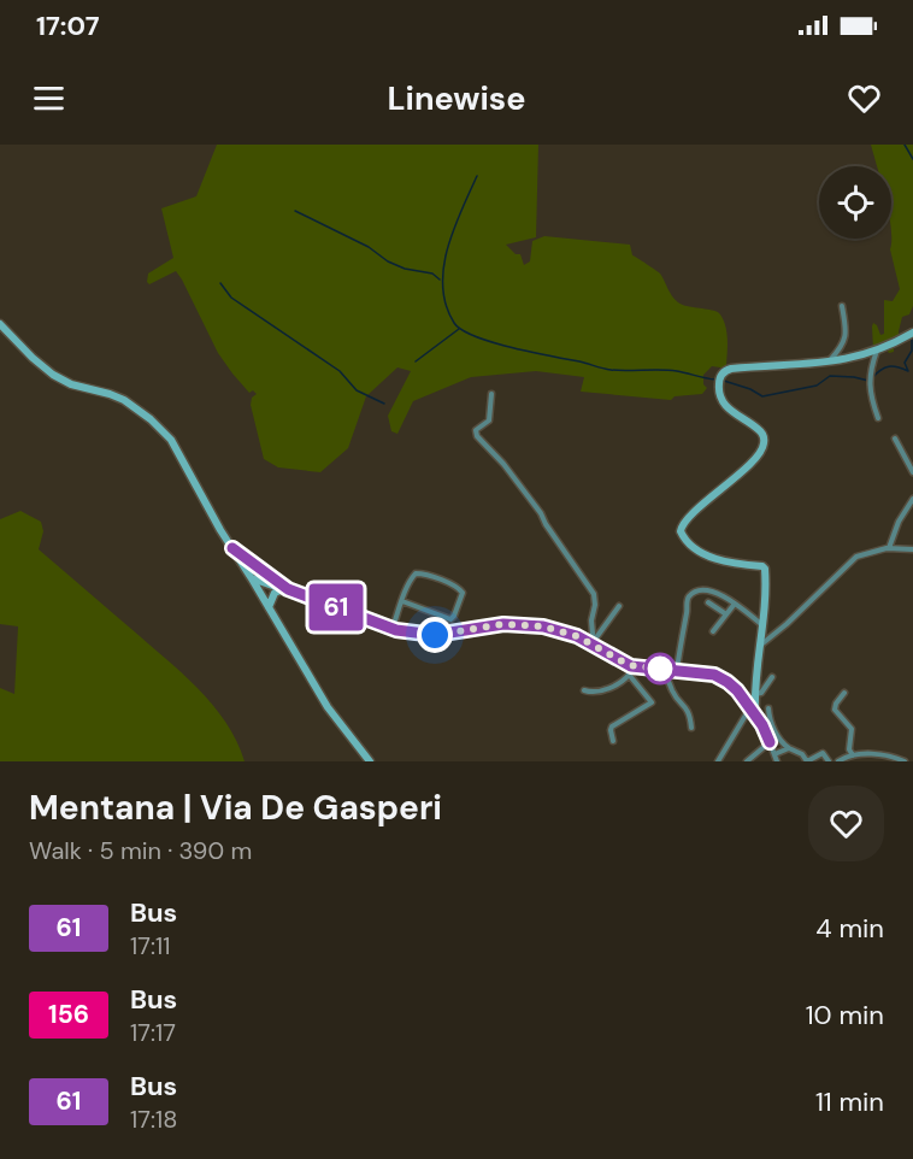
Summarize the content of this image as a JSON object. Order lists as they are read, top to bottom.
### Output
{
  "lines": ["bus line 61"],
  "page": {
    "status": "17:07",
    "header": "Linewise",
    "on_map": "61",
    "heading": ["Mentana | Via De Gasperi", "Walk · 5 min · 390 m"],
    "list": [
      {
        "mark": "61",
        "name": "Bus",
        "note": "17:11",
        "value": "4 min"
      },
      {
        "mark": "156",
        "name": "Bus",
        "note": "17:17",
        "value": "10 min"
      },
      {
        "mark": "61",
        "name": "Bus",
        "note": "17:18",
        "value": "11 min"
      }
    ]
  }
}
